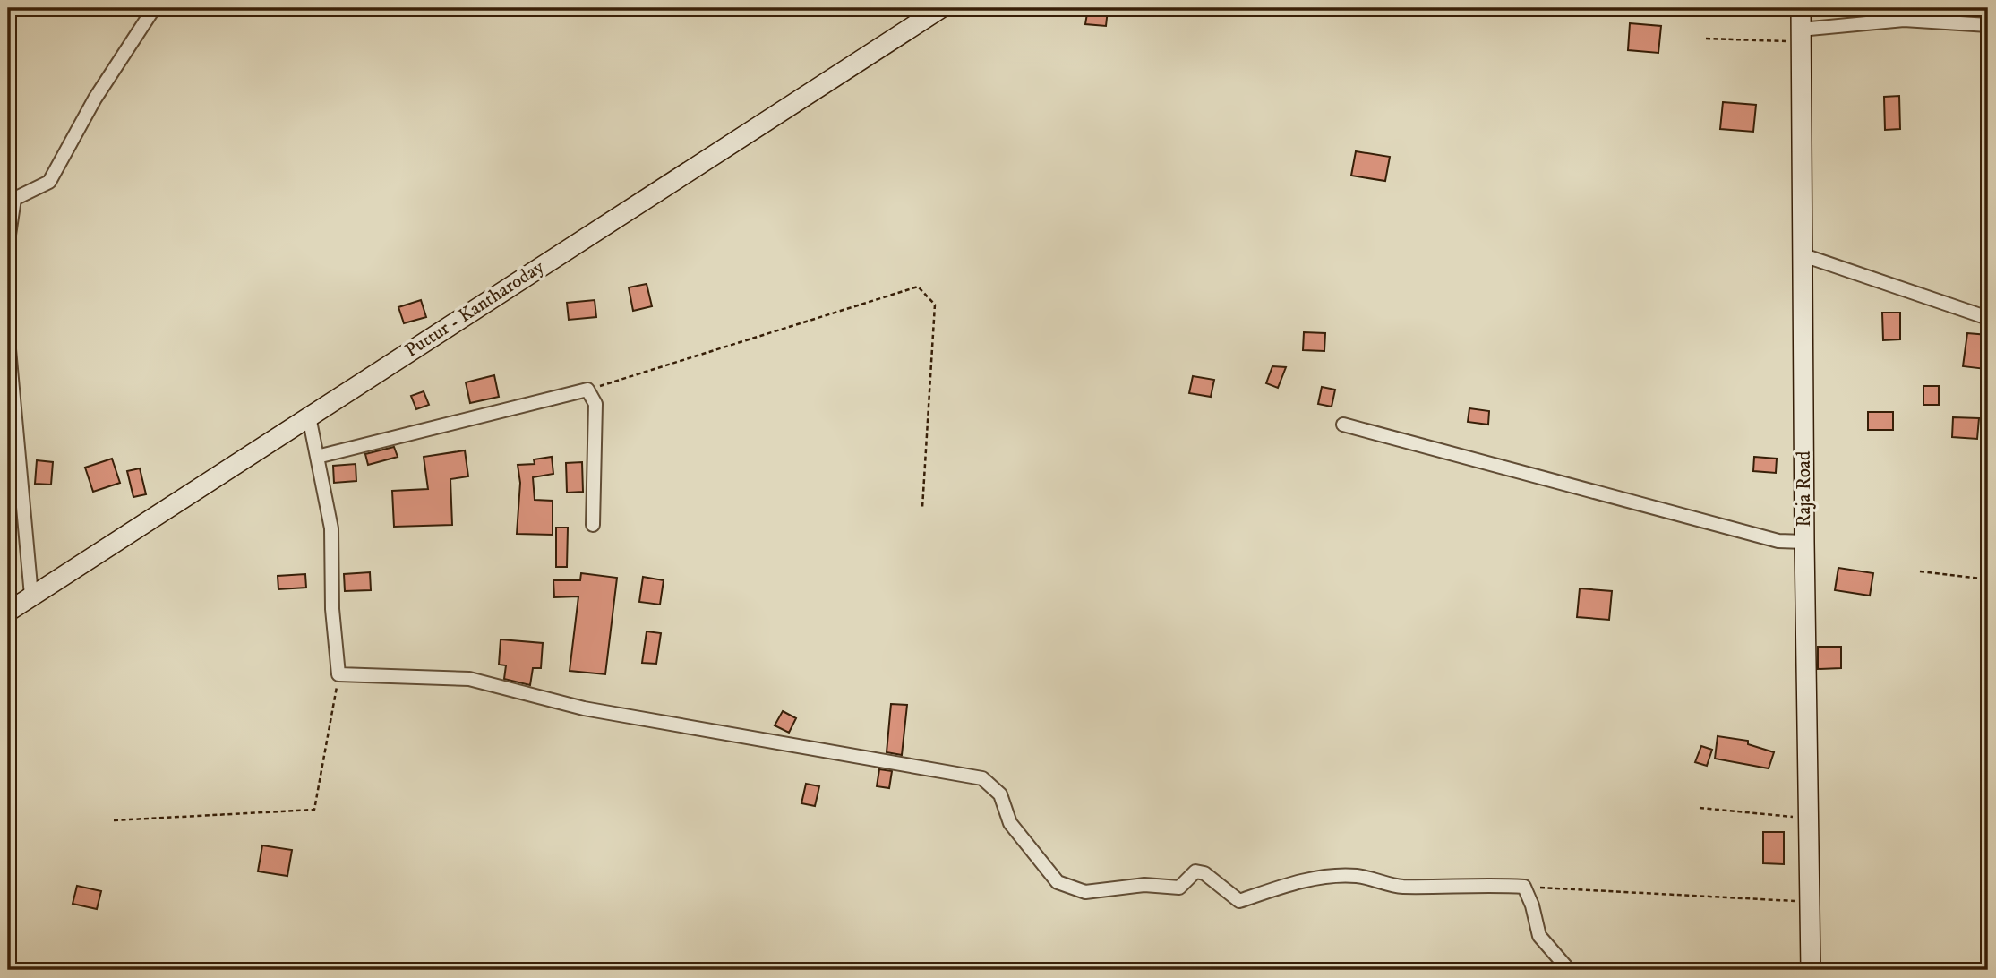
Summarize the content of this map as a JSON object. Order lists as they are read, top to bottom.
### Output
{
  "streets": {
    "main road": ["Puttur - Kantharoday", "Raja Road"]
  }
}
